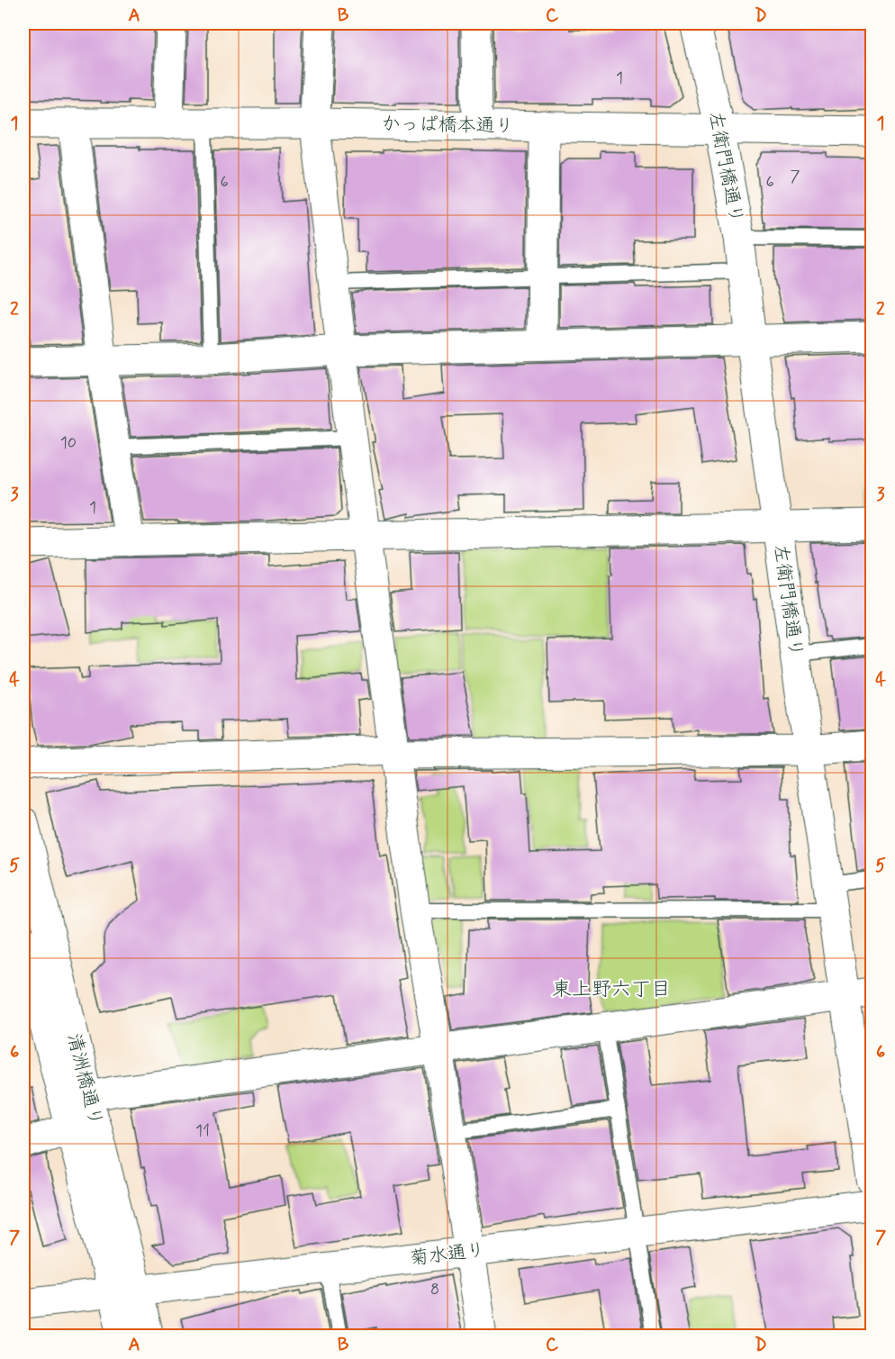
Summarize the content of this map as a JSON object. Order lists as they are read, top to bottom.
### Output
{
  "streets": {
    "street": [
      "かっぱ橋本通り",
      "左衛門橋通り",
      "清洲橋通り",
      "菊水通り"
    ]
  },
  "crossings": [
    ["かっぱ橋本通り", "左衛門橋通り"],
    ["清洲橋通り", "菊水通り"]
  ],
  "districts": ["東上野六丁目"],
  "house_numbers": [
    "1",
    "7",
    "6",
    "6",
    "10",
    "1",
    "11",
    "8"
  ],
  "grid": {
    "columns": [
      "A",
      "B",
      "C",
      "D"
    ],
    "rows": [
      "1",
      "2",
      "3",
      "4",
      "5",
      "6",
      "7"
    ]
  }
}
